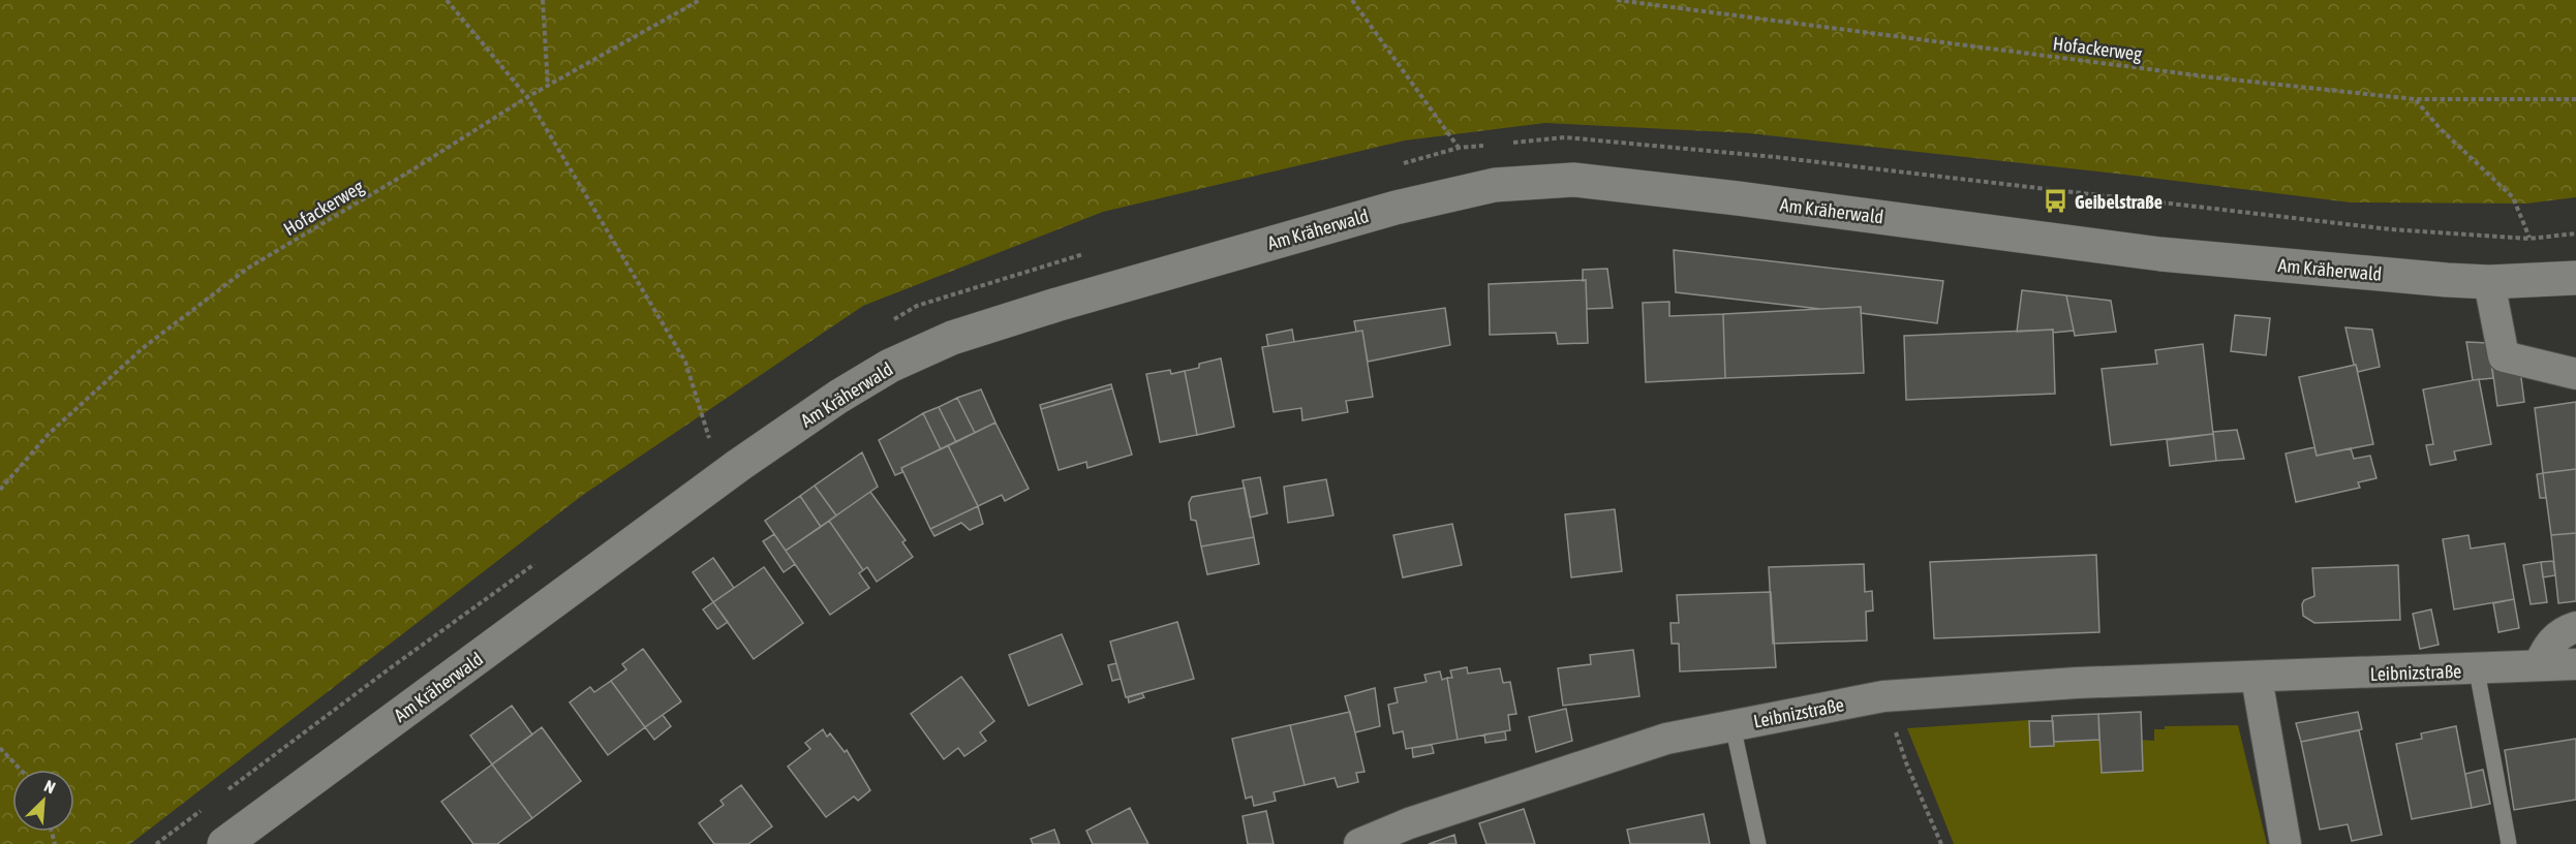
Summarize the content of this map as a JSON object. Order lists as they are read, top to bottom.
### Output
{
  "streets": {
    "main road": ["Am Kräherwald"],
    "street": ["Leibnizstraße"],
    "path": ["Hofackerweg"]
  },
  "places": {
    "bus stop": ["Geibelstraße"]
  },
  "north": "top right"
}
